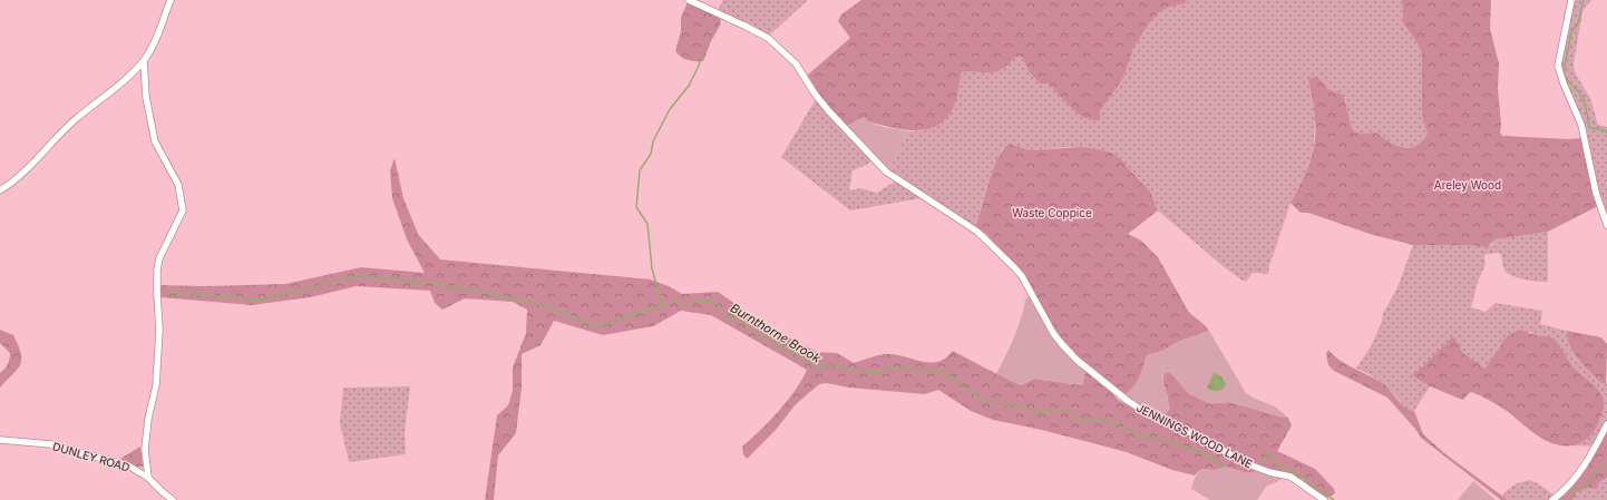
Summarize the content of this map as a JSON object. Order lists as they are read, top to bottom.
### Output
{
  "streets": {
    "street": ["JENNINGS WOOD LANE", "DUNLEY ROAD"]
  },
  "water": ["Burnthorne Brook"],
  "parks": ["Areley Wood", "Waste Coppice"]
}
